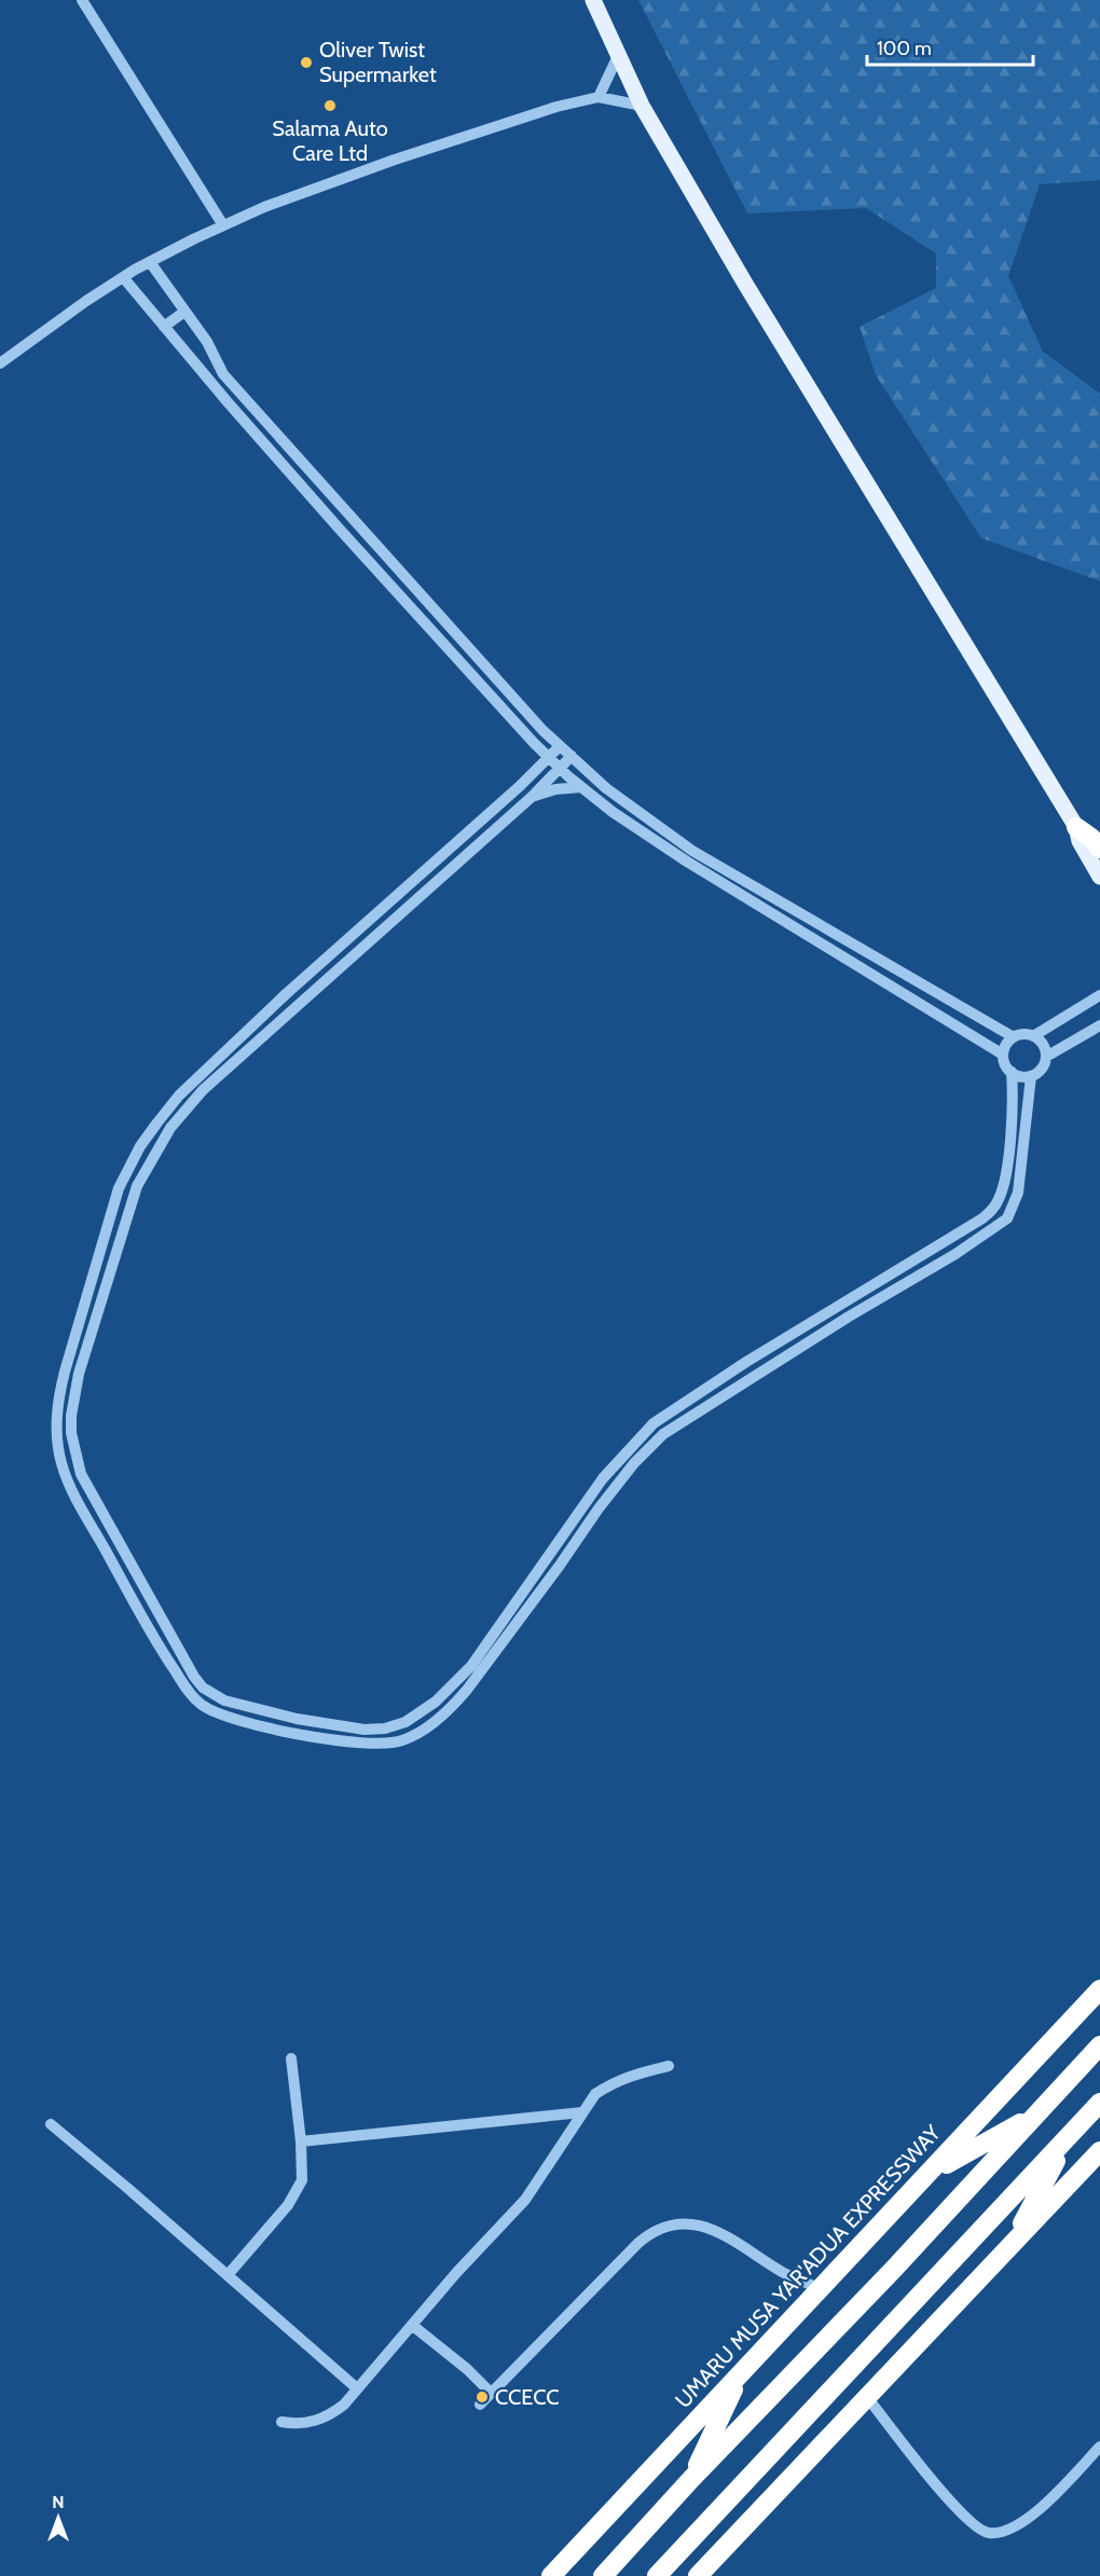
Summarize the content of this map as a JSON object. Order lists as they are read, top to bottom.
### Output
{
  "streets": {
    "highway": ["UMARU MUSA YAR'ADUA EXPRESSWAY"]
  },
  "places": ["Oliver Twist Supermarket", "Salama Auto Care Ltd", "CCECC"],
  "scale_bar": "100 m",
  "north": "top"
}
